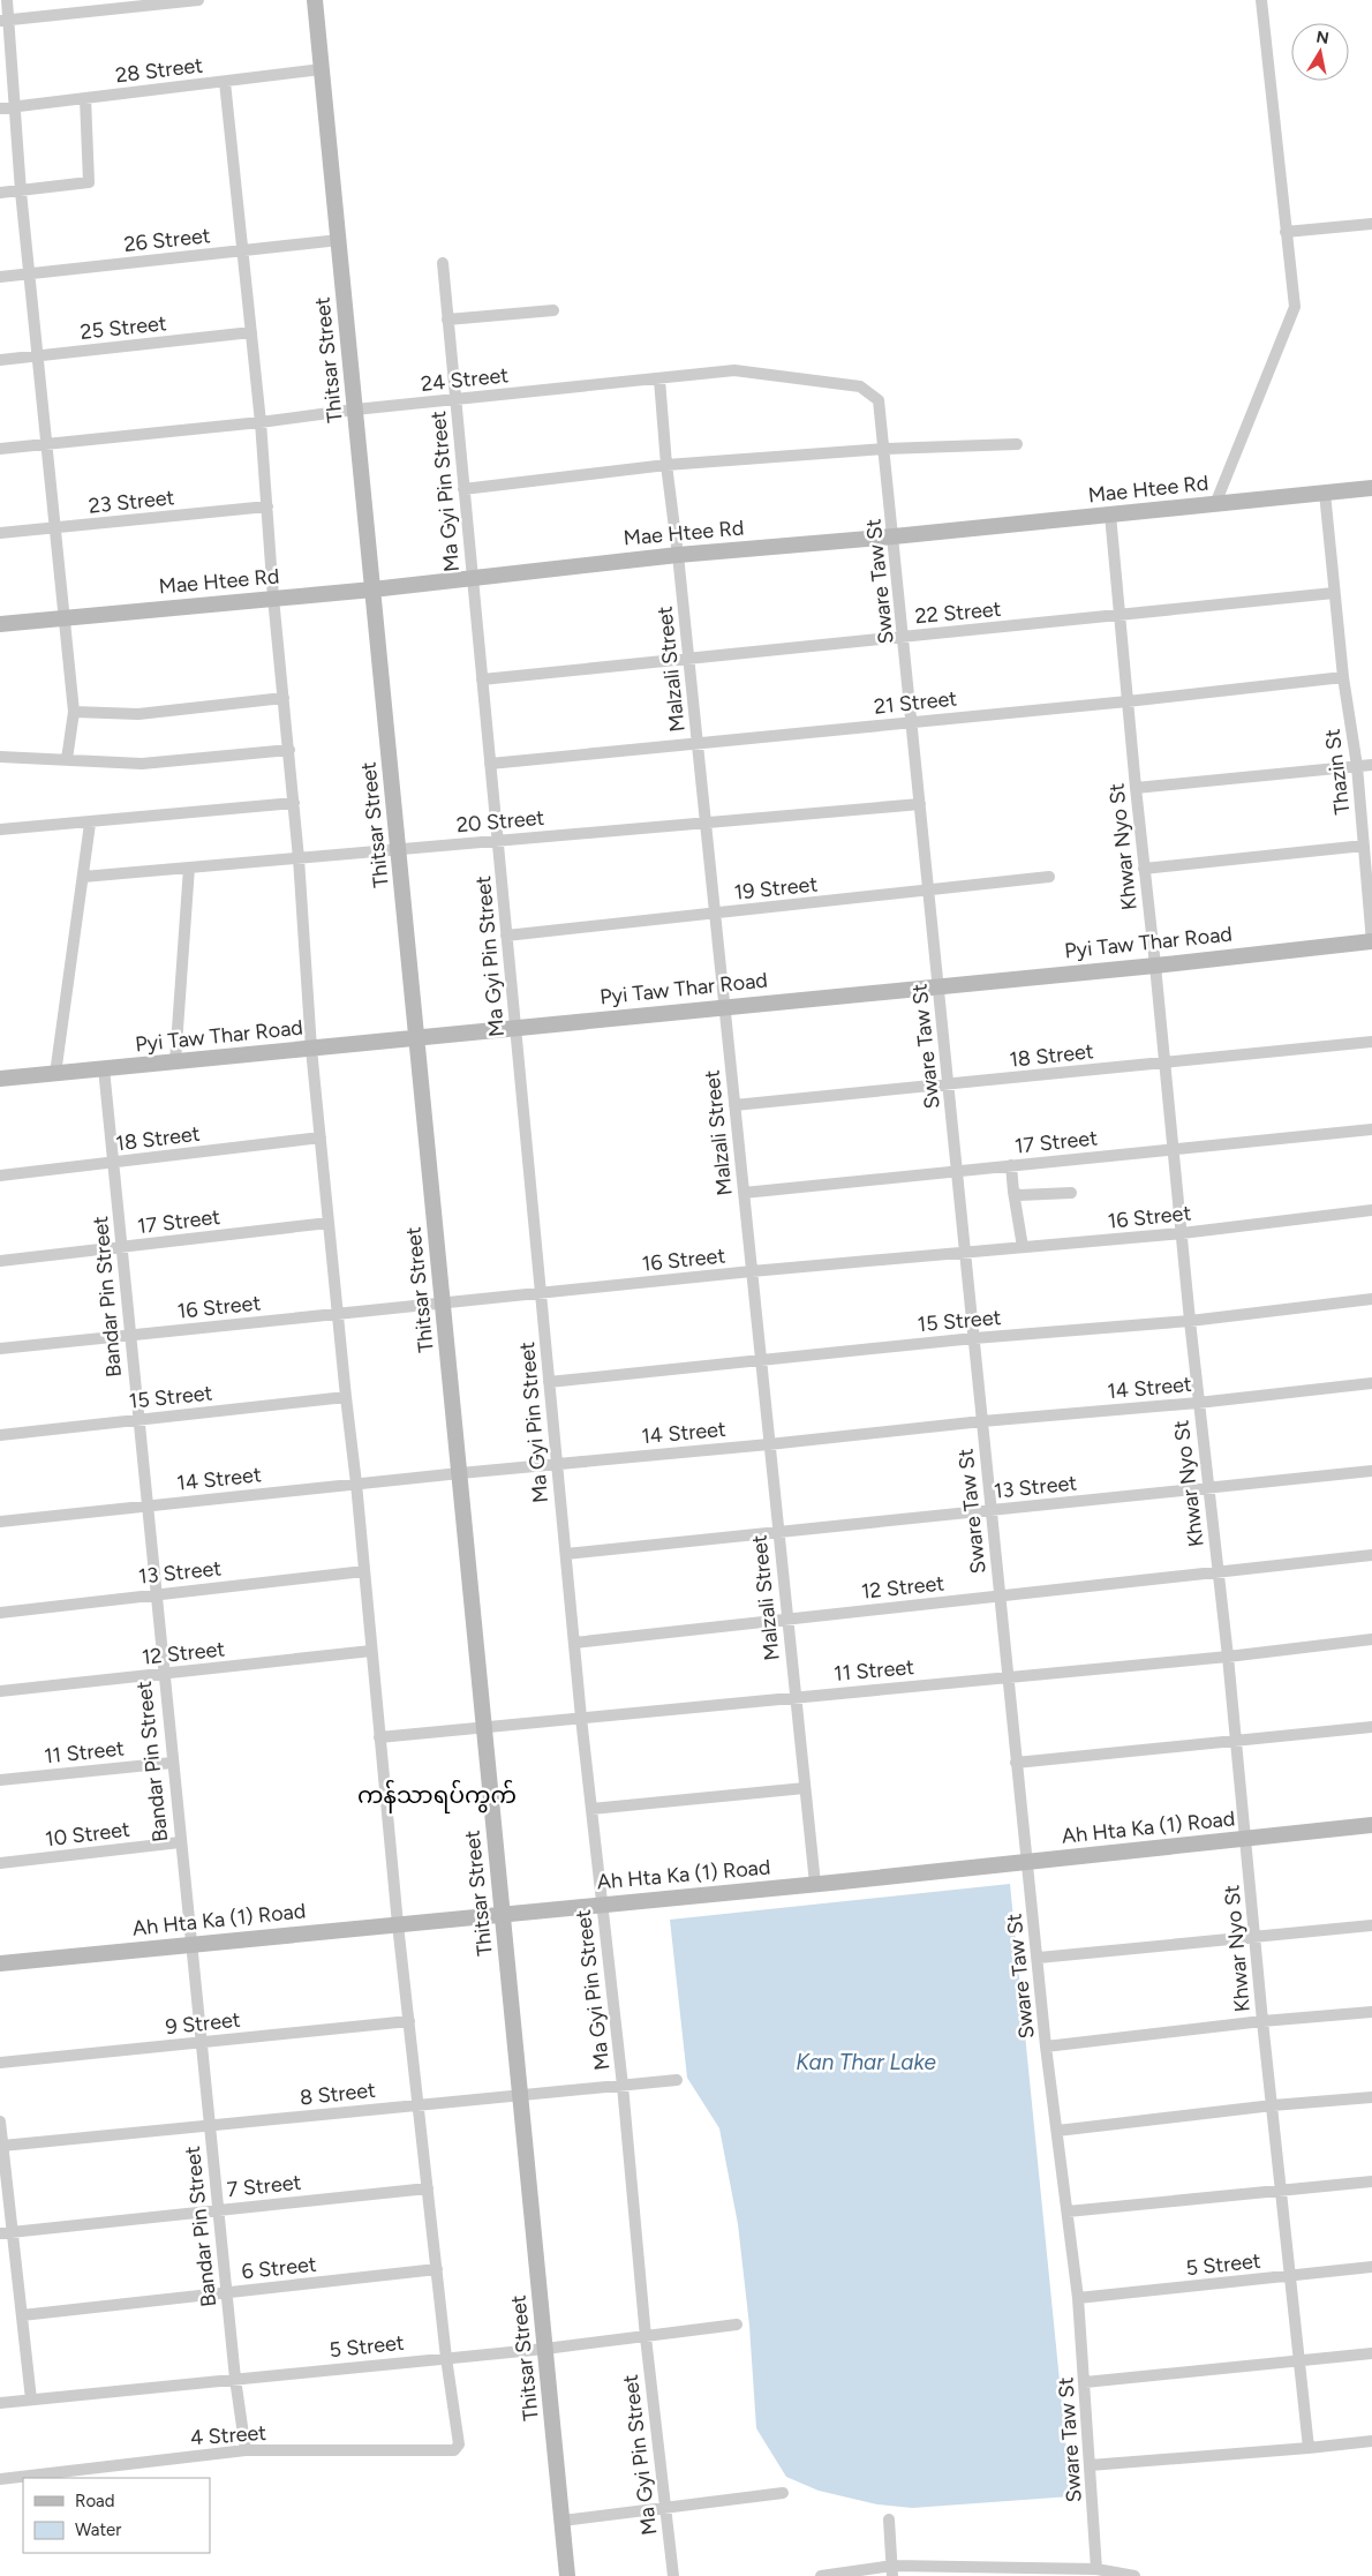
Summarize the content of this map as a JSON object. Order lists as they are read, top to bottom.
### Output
{
  "streets": {
    "street": [
      "28 Street",
      "26 Street",
      "25 Street",
      "Thitsar Street",
      "24 Street",
      "Mae Htee Rd",
      "Ma Gyi Pin Street",
      "23 Street",
      "Sware Taw St",
      "22 Street",
      "Malzali Street",
      "21 Street",
      "Thazin St",
      "20 Street",
      "Khwar Nyo St",
      "19 Street",
      "Pyi Taw Thar Road",
      "18 Street",
      "17 Street",
      "16 Street",
      "Bandar Pin Street",
      "15 Street",
      "14 Street",
      "13 Street",
      "12 Street",
      "11 Street",
      "Ah Hta Ka (1) Road",
      "10 Street",
      "9 Street",
      "8 Street",
      "7 Street",
      "5 Street",
      "6 Street",
      "4 Street"
    ]
  },
  "crossings": [
    ["28 Street", "Thitsar Street"],
    ["26 Street", "Thitsar Street"],
    ["Thitsar Street", "24 Street"],
    ["Thitsar Street", "Mae Htee Rd"],
    ["Thitsar Street", "20 Street"],
    ["Thitsar Street", "Pyi Taw Thar Road"],
    ["Thitsar Street", "16 Street"],
    ["Thitsar Street", "14 Street"],
    ["Thitsar Street", "11 Street"],
    ["Thitsar Street", "Ah Hta Ka (1) Road"],
    ["Thitsar Street", "8 Street"],
    ["Thitsar Street", "5 Street"],
    ["24 Street", "Ma Gyi Pin Street"],
    ["24 Street", "Sware Taw St"],
    ["24 Street", "Malzali Street"],
    ["Mae Htee Rd", "Ma Gyi Pin Street"],
    ["Mae Htee Rd", "Sware Taw St"],
    ["Mae Htee Rd", "Malzali Street"],
    ["Mae Htee Rd", "Thazin St"],
    ["Mae Htee Rd", "Khwar Nyo St"],
    ["Ma Gyi Pin Street", "22 Street"],
    ["Ma Gyi Pin Street", "21 Street"],
    ["Ma Gyi Pin Street", "20 Street"],
    ["Ma Gyi Pin Street", "19 Street"],
    ["Ma Gyi Pin Street", "Pyi Taw Thar Road"],
    ["Ma Gyi Pin Street", "16 Street"],
    ["Ma Gyi Pin Street", "15 Street"],
    ["Ma Gyi Pin Street", "14 Street"],
    ["Ma Gyi Pin Street", "13 Street"],
    ["Ma Gyi Pin Street", "12 Street"],
    ["Ma Gyi Pin Street", "11 Street"],
    ["Ma Gyi Pin Street", "Ah Hta Ka (1) Road"],
    ["Ma Gyi Pin Street", "8 Street"],
    ["Ma Gyi Pin Street", "5 Street"],
    ["Sware Taw St", "22 Street"],
    ["Sware Taw St", "21 Street"],
    ["Sware Taw St", "20 Street"],
    ["Sware Taw St", "19 Street"],
    ["Sware Taw St", "Pyi Taw Thar Road"],
    ["Sware Taw St", "18 Street"],
    ["Sware Taw St", "17 Street"],
    ["Sware Taw St", "16 Street"],
    ["Sware Taw St", "15 Street"],
    ["Sware Taw St", "14 Street"],
    ["Sware Taw St", "13 Street"],
    ["Sware Taw St", "12 Street"],
    ["Sware Taw St", "11 Street"],
    ["Sware Taw St", "Ah Hta Ka (1) Road"],
    ["Sware Taw St", "5 Street"],
    ["22 Street", "Malzali Street"],
    ["22 Street", "Thazin St"],
    ["22 Street", "Khwar Nyo St"],
    ["Malzali Street", "21 Street"],
    ["Malzali Street", "20 Street"],
    ["Malzali Street", "19 Street"],
    ["Malzali Street", "Pyi Taw Thar Road"],
    ["Malzali Street", "18 Street"],
    ["Malzali Street", "17 Street"],
    ["Malzali Street", "16 Street"],
    ["Malzali Street", "15 Street"],
    ["Malzali Street", "14 Street"],
    ["Malzali Street", "13 Street"],
    ["Malzali Street", "12 Street"],
    ["Malzali Street", "11 Street"],
    ["Malzali Street", "Ah Hta Ka (1) Road"],
    ["21 Street", "Thazin St"],
    ["21 Street", "Khwar Nyo St"],
    ["Thazin St", "Pyi Taw Thar Road"],
    ["Khwar Nyo St", "Pyi Taw Thar Road"],
    ["Khwar Nyo St", "18 Street"],
    ["Khwar Nyo St", "17 Street"],
    ["Khwar Nyo St", "16 Street"],
    ["Khwar Nyo St", "15 Street"],
    ["Khwar Nyo St", "14 Street"],
    ["Khwar Nyo St", "13 Street"],
    ["Khwar Nyo St", "12 Street"],
    ["Khwar Nyo St", "11 Street"],
    ["Khwar Nyo St", "Ah Hta Ka (1) Road"],
    ["Khwar Nyo St", "5 Street"],
    ["Pyi Taw Thar Road", "Bandar Pin Street"],
    ["18 Street", "Bandar Pin Street"],
    ["17 Street", "Bandar Pin Street"],
    ["16 Street", "Bandar Pin Street"],
    ["Bandar Pin Street", "15 Street"],
    ["Bandar Pin Street", "14 Street"],
    ["Bandar Pin Street", "13 Street"],
    ["Bandar Pin Street", "12 Street"],
    ["Bandar Pin Street", "11 Street"],
    ["Bandar Pin Street", "Ah Hta Ka (1) Road"],
    ["Bandar Pin Street", "10 Street"],
    ["Bandar Pin Street", "9 Street"],
    ["Bandar Pin Street", "8 Street"],
    ["Bandar Pin Street", "7 Street"],
    ["Bandar Pin Street", "5 Street"],
    ["Bandar Pin Street", "6 Street"],
    ["Bandar Pin Street", "4 Street"],
    ["5 Street", "4 Street"]
  ],
  "districts": ["ကန်သာရပ်ကွက်"],
  "water": ["Kan Thar Lake"],
  "legend": ["Road", "Water"],
  "north": "top"
}
